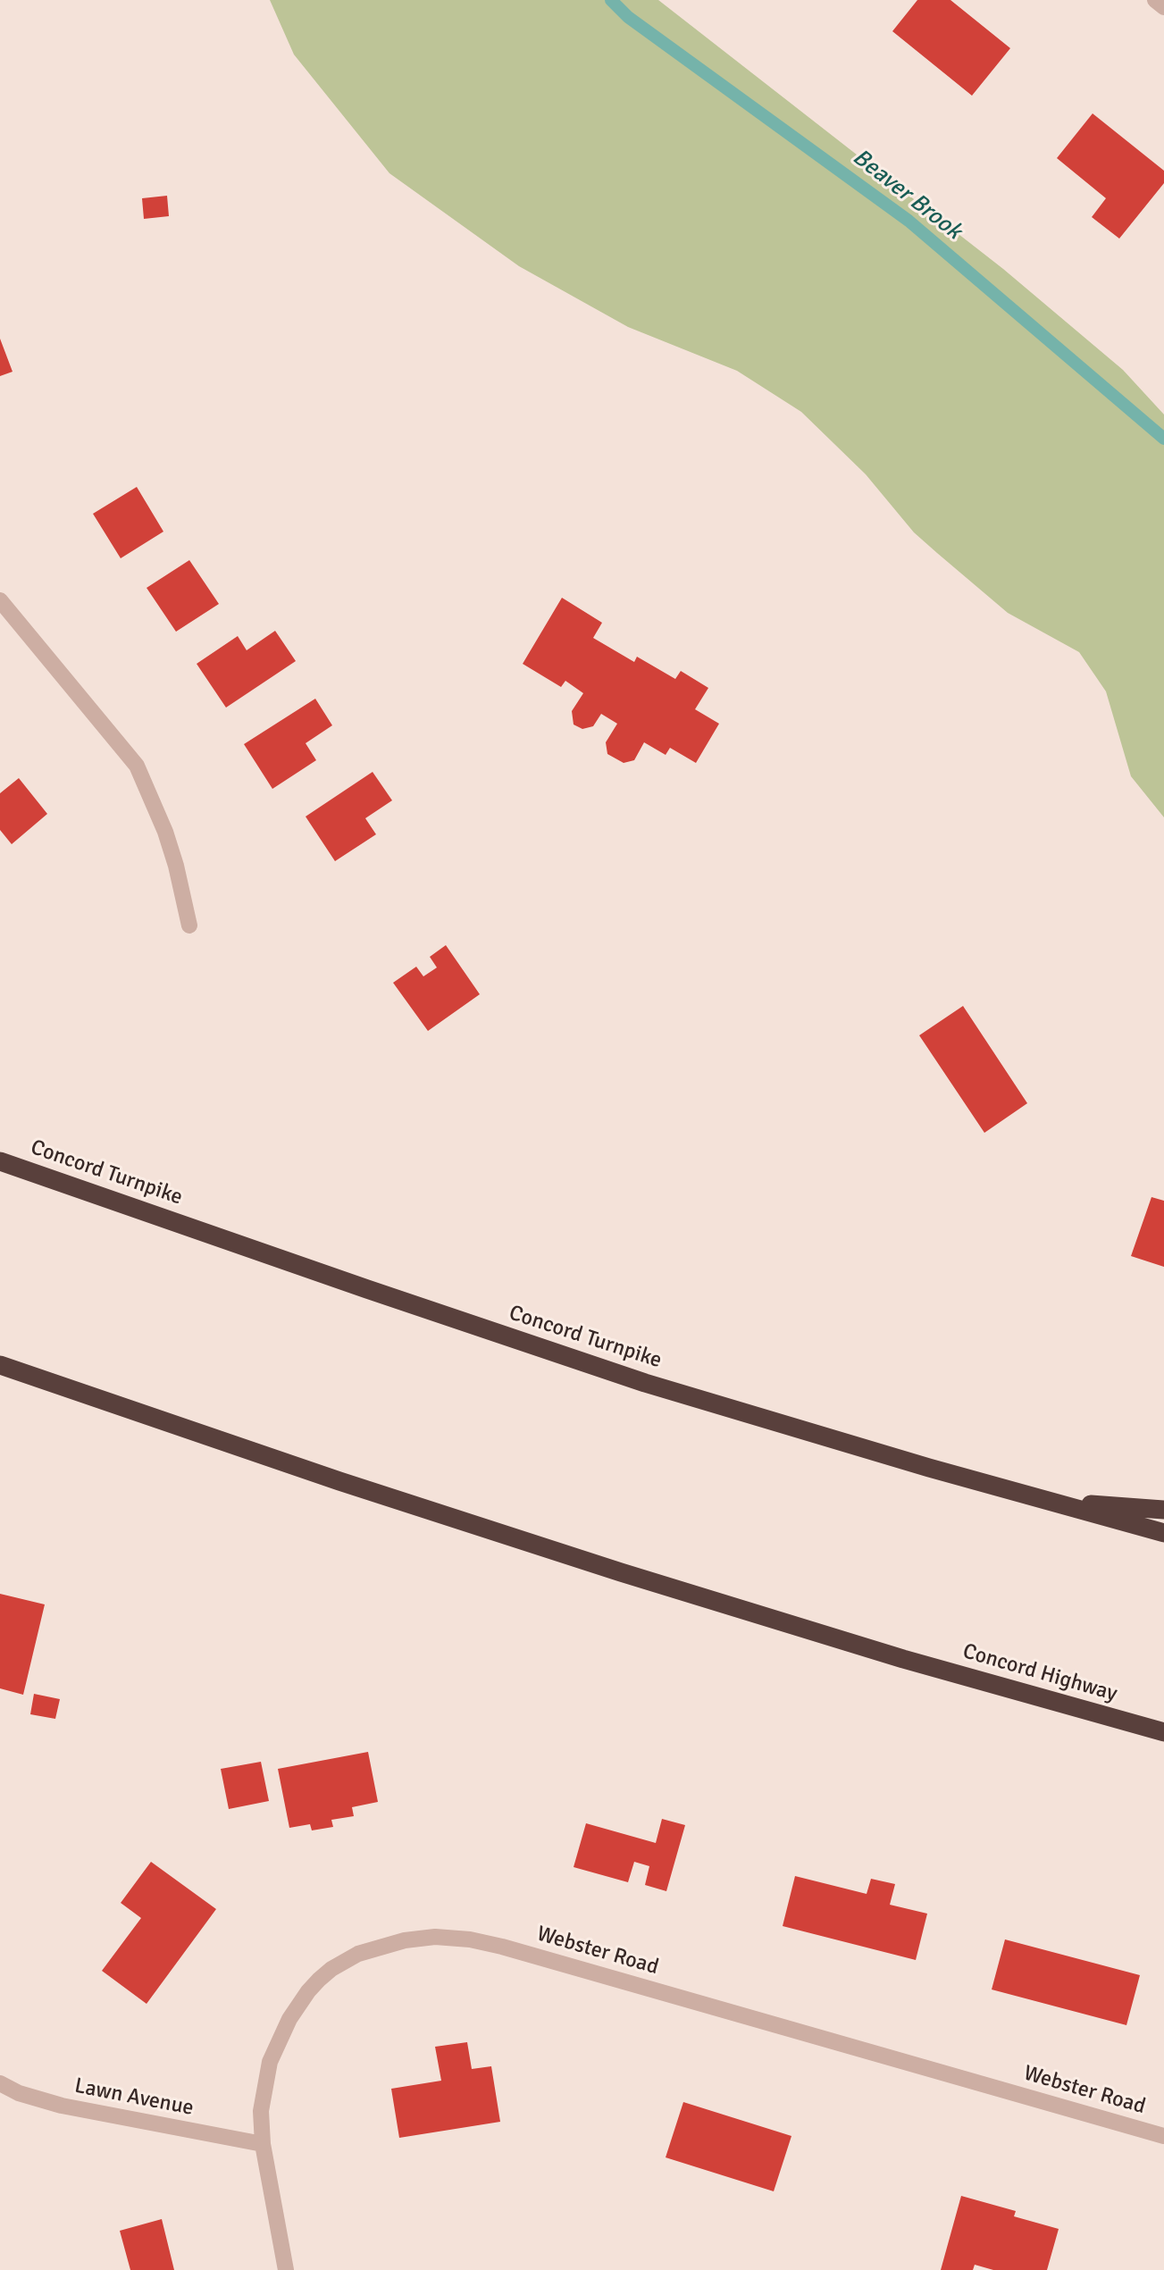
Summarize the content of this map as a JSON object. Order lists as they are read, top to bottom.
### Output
{
  "streets": {
    "highway": ["Concord Turnpike", "Concord Highway"],
    "street": ["Webster Road", "Lawn Avenue"]
  },
  "crossings": [
    ["Webster Road", "Lawn Avenue"]
  ],
  "water": ["Beaver Brook"]
}
